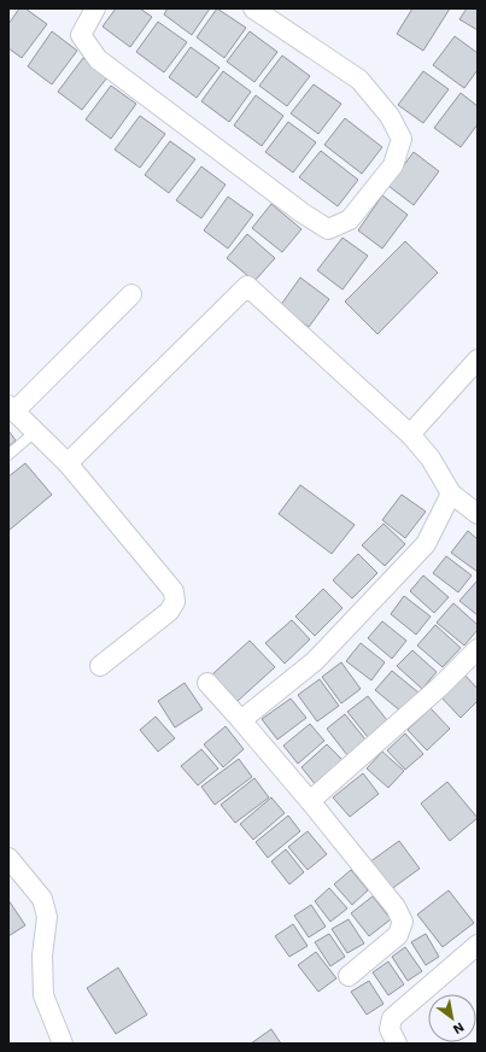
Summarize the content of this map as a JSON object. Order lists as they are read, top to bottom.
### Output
{
  "north": "bottom right"
}
